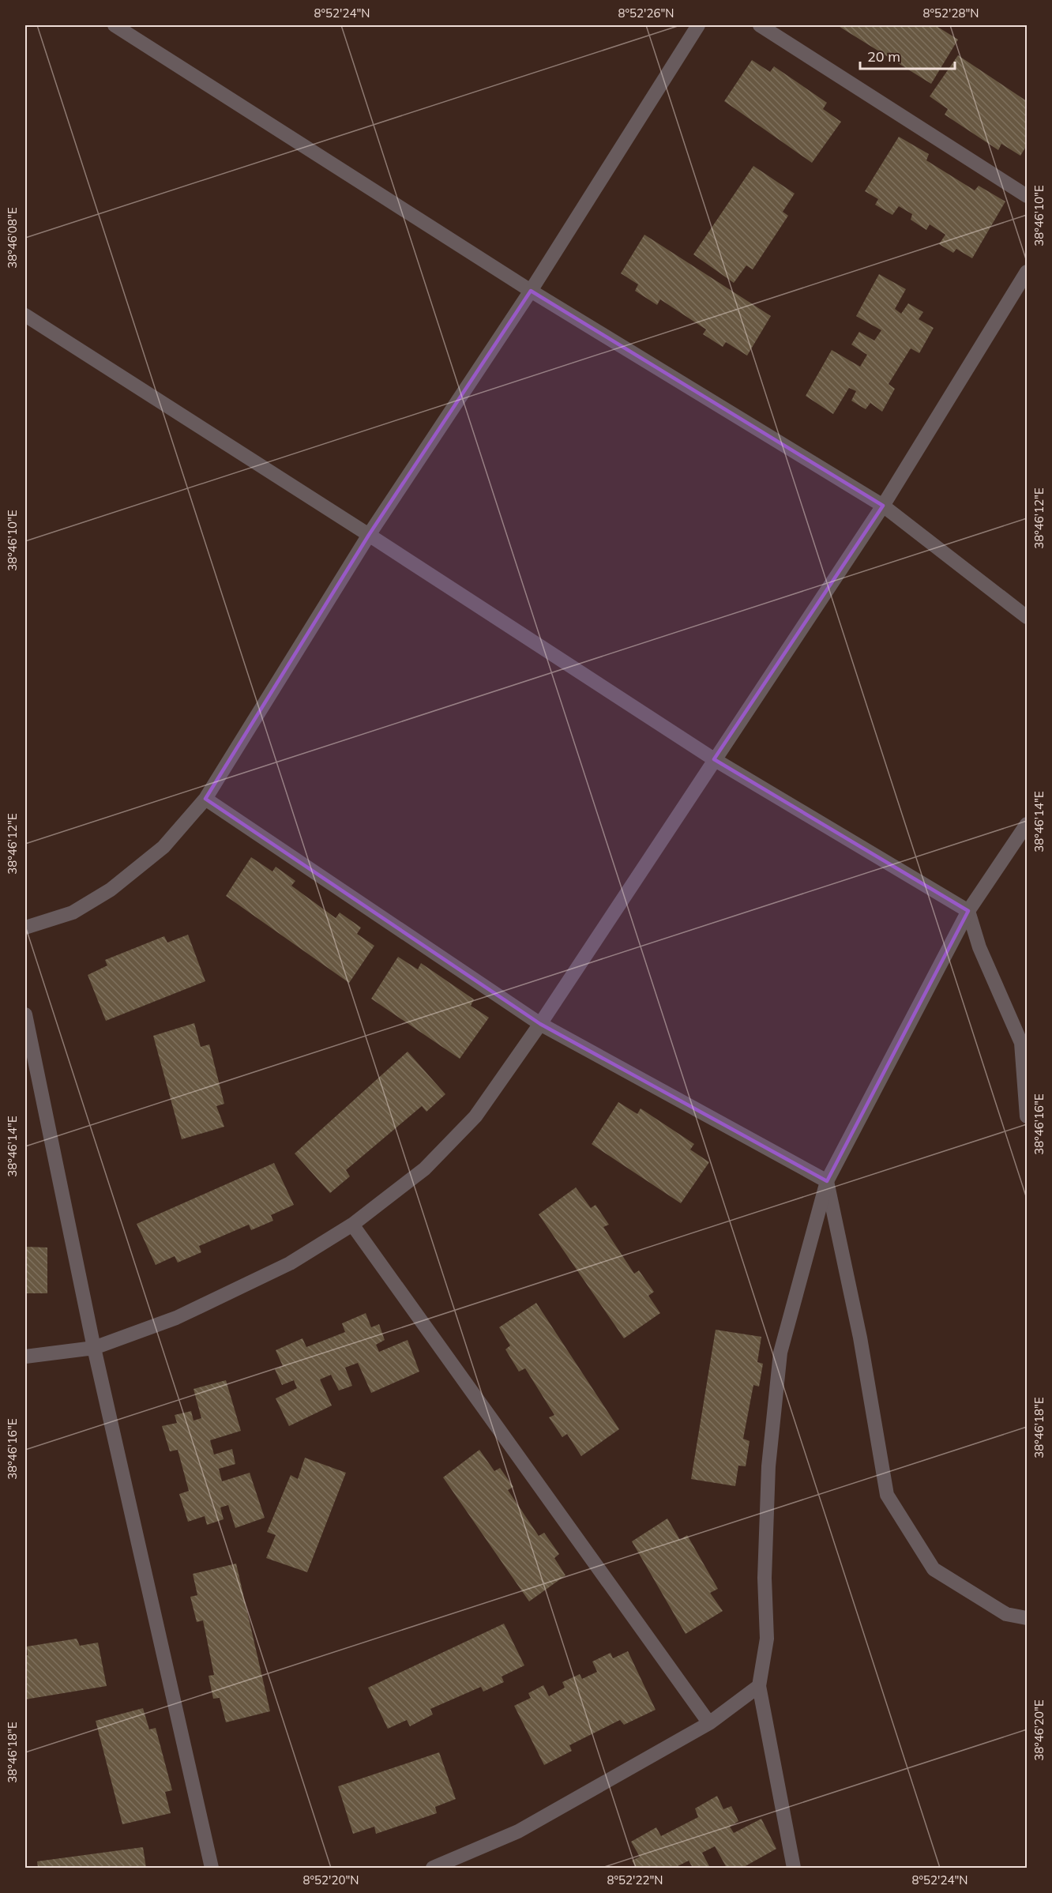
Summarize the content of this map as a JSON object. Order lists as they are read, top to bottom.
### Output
{
  "scale_bar": "20 m",
  "coordinates": [
    "8°52'24\"N",
    "8°52'26\"N",
    "8°52'28\"N",
    "38°46'10\"E",
    "38°46'08\"E",
    "38°46'12\"E",
    "38°46'14\"E",
    "38°46'16\"E",
    "38°46'18\"E",
    "38°46'20\"E",
    "8°52'20\"N",
    "8°52'22\"N"
  ]
}
